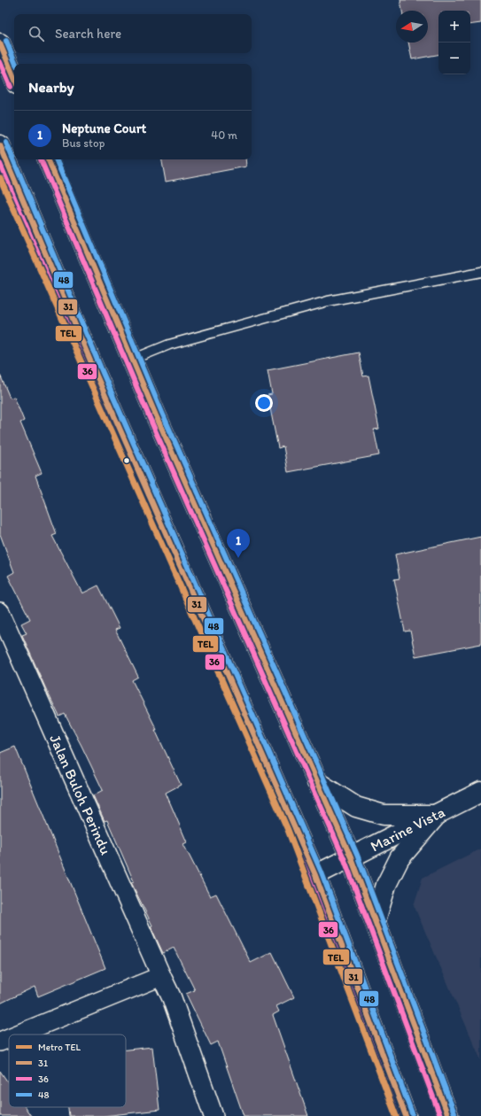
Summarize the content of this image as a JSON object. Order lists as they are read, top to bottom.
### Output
{
  "streets": {
    "main road": ["Marine Vista"],
    "street": ["Jalan Buloh Perindu"]
  },
  "lines": [
    "transit line 48",
    "transit line 31",
    "transit line 36",
    "metro line TEL"
  ],
  "legend": [
    "Metro TEL",
    "31",
    "36",
    "48"
  ],
  "north": "left",
  "page": {
    "map_buttons": ["+", "−"],
    "search": "Search here",
    "heading": "Nearby",
    "list": [
      {
        "mark": "1",
        "name": "Neptune Court",
        "note": "Bus stop",
        "value": "40 m"
      }
    ],
    "pins": "1"
  }
}
